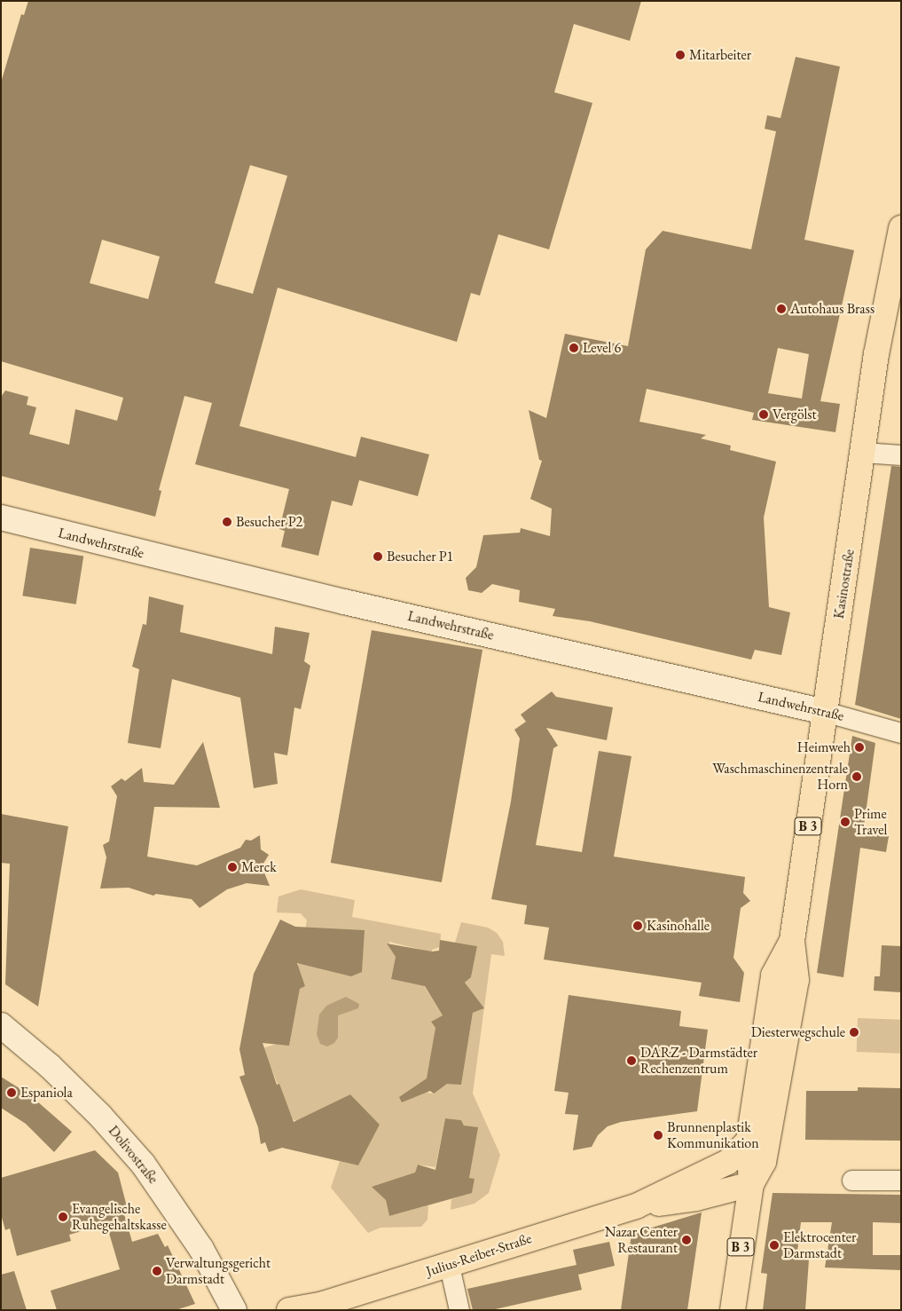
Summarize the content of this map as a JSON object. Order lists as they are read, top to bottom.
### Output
{
  "streets": {
    "main road": ["Kasinostraße", "B 3", "Julius-Reiber-Straße"],
    "street": ["Landwehrstraße", "Dolivostraße"]
  },
  "crossings": [
    ["Landwehrstraße", "Kasinostraße"],
    ["Kasinostraße", "Julius-Reiber-Straße"]
  ],
  "places": [
    "Mitarbeiter",
    "Autohaus Brass",
    "Level 6",
    "Vergölst",
    "Besucher P2",
    "Besucher P1",
    "Heimweh",
    "Waschmaschinenzentrale Horn",
    "Prime Travel",
    "Merck",
    "Kasinohalle",
    "Diesterwegschule",
    "DARZ - Darmstädter Rechenzentrum",
    "Espaniola",
    "Brunnenplastik Kommunikation",
    "Evangelische Ruhegehaltskasse",
    "Nazar Center Restaurant",
    "Elektrocenter Darmstadt",
    "Verwaltungsgericht Darmstadt"
  ]
}
